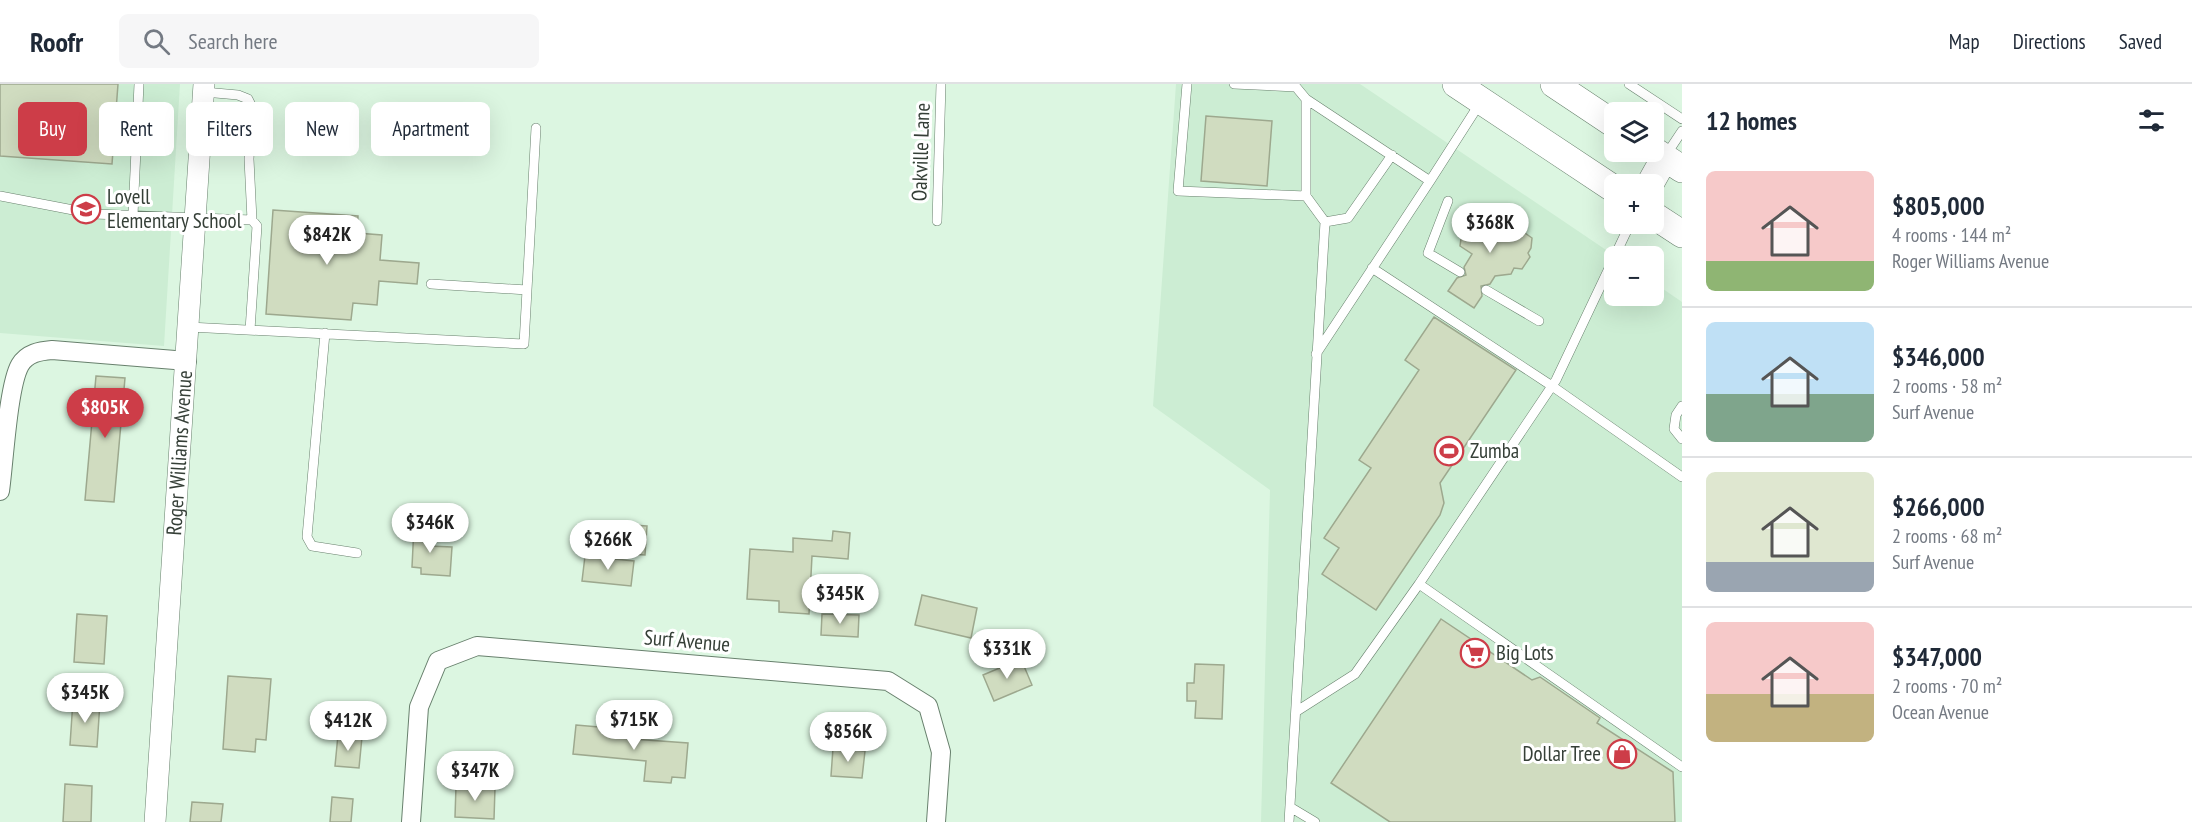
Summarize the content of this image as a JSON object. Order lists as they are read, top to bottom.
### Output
{
  "streets": {
    "street": ["Roger Williams Avenue", "Surf Avenue"],
    "lane": ["Oakville Lane"]
  },
  "places": {
    "school or university": ["Lovell Elementary School"],
    "sports": ["Zumba"],
    "supermarket": ["Big Lots"],
    "shop": ["Dollar Tree"]
  },
  "page": {
    "header": "Roofr",
    "search": "Search here",
    "nav": ["Map", "Directions", "Saved"],
    "heading": "12 homes",
    "map_buttons": ["+", "−"],
    "chip": [
      "Buy",
      "Rent",
      "Filters",
      "New",
      "Apartment"
    ],
    "list": [
      {
        "name": "$805,000",
        "note": "4 rooms · 144 m² · Roger Williams Avenue"
      },
      {
        "name": "$346,000",
        "note": "2 rooms · 58 m² · Surf Avenue"
      },
      {
        "name": "$266,000",
        "note": "2 rooms · 68 m² · Surf Avenue"
      },
      {
        "name": "$347,000",
        "note": "2 rooms · 70 m² · Ocean Avenue"
      }
    ],
    "price": [
      "$368K",
      "$842K",
      "$805K",
      "$346K",
      "$266K",
      "$345K",
      "$331K",
      "$345K",
      "$715K",
      "$412K",
      "$856K",
      "$347K"
    ]
  }
}
